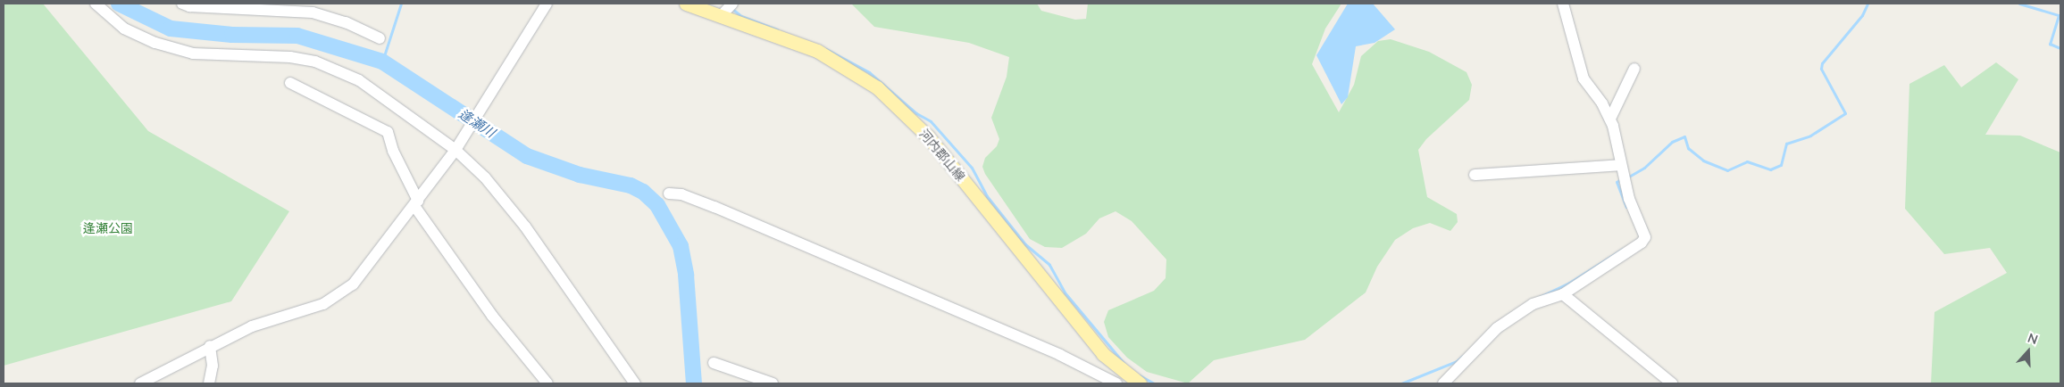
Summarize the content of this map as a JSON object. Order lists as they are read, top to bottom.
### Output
{
  "streets": {
    "main road": ["河内郡山線"]
  },
  "water": ["逢瀬川"],
  "parks": ["逢瀬公園"],
  "north": "top"
}
